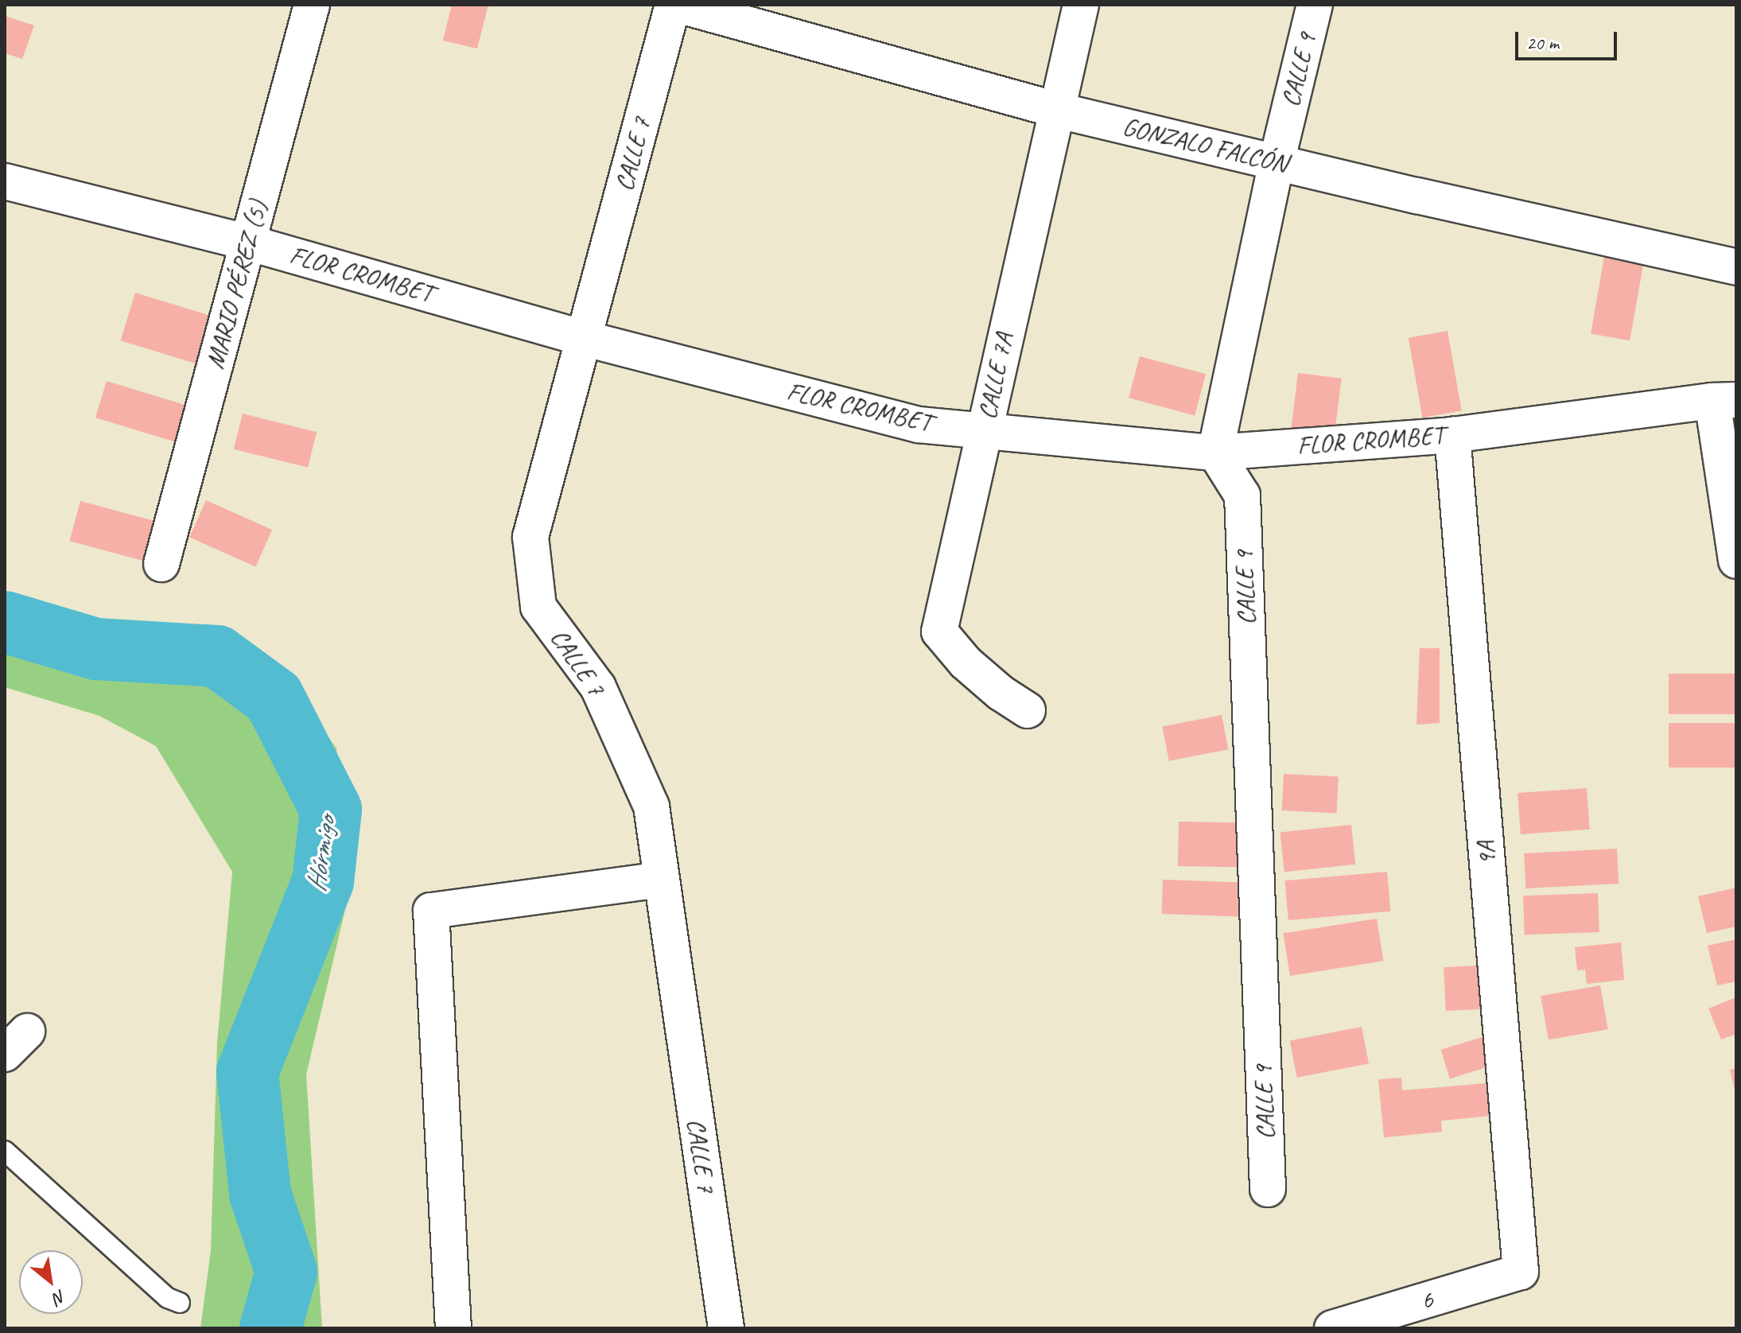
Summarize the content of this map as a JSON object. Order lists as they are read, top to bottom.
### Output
{
  "streets": {
    "street": [
      "CALLE 9",
      "GONZALO FALCÓN",
      "CALLE 7",
      "FLOR CROMBET",
      "MARIO PÉREZ (5)",
      "CALLE 7A",
      "9A",
      "6"
    ]
  },
  "crossings": [
    ["CALLE 9", "GONZALO FALCÓN"],
    ["CALLE 9", "FLOR CROMBET"],
    ["GONZALO FALCÓN", "CALLE 7"],
    ["GONZALO FALCÓN", "CALLE 7A"],
    ["CALLE 7", "FLOR CROMBET"],
    ["FLOR CROMBET", "MARIO PÉREZ (5)"],
    ["FLOR CROMBET", "CALLE 7A"],
    ["FLOR CROMBET", "9A"],
    ["9A", "6"]
  ],
  "water": ["Hórmigo"],
  "scale_bar": "20 m",
  "north": "bottom right"
}
